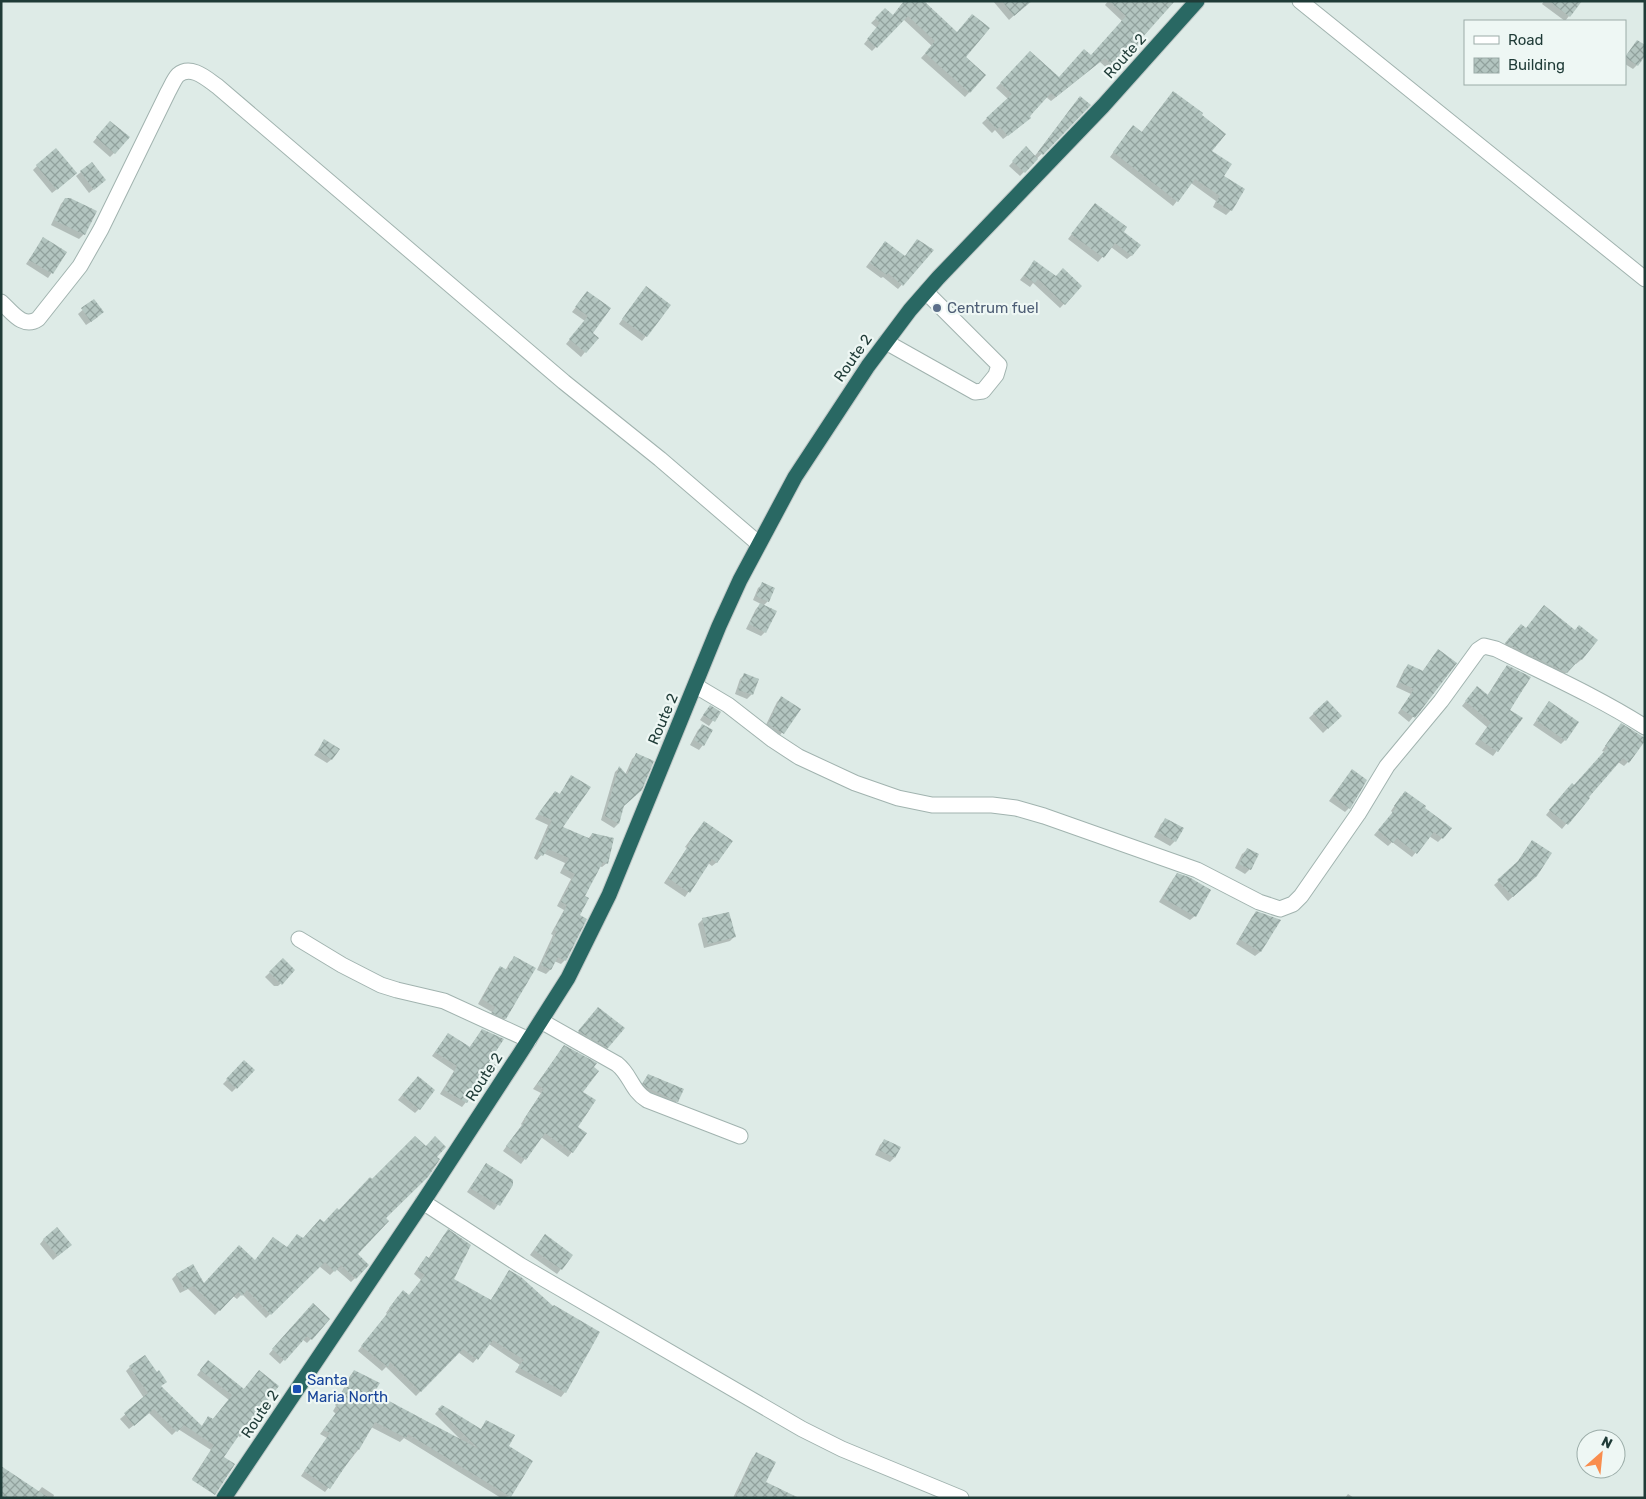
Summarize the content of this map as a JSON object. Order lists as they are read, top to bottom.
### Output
{
  "streets": {
    "highway": ["Route 2"]
  },
  "places": {
    "other": ["Centrum fuel"],
    "transit": ["Santa Maria North"]
  },
  "legend": ["Road", "Building"],
  "north": "top right"
}
